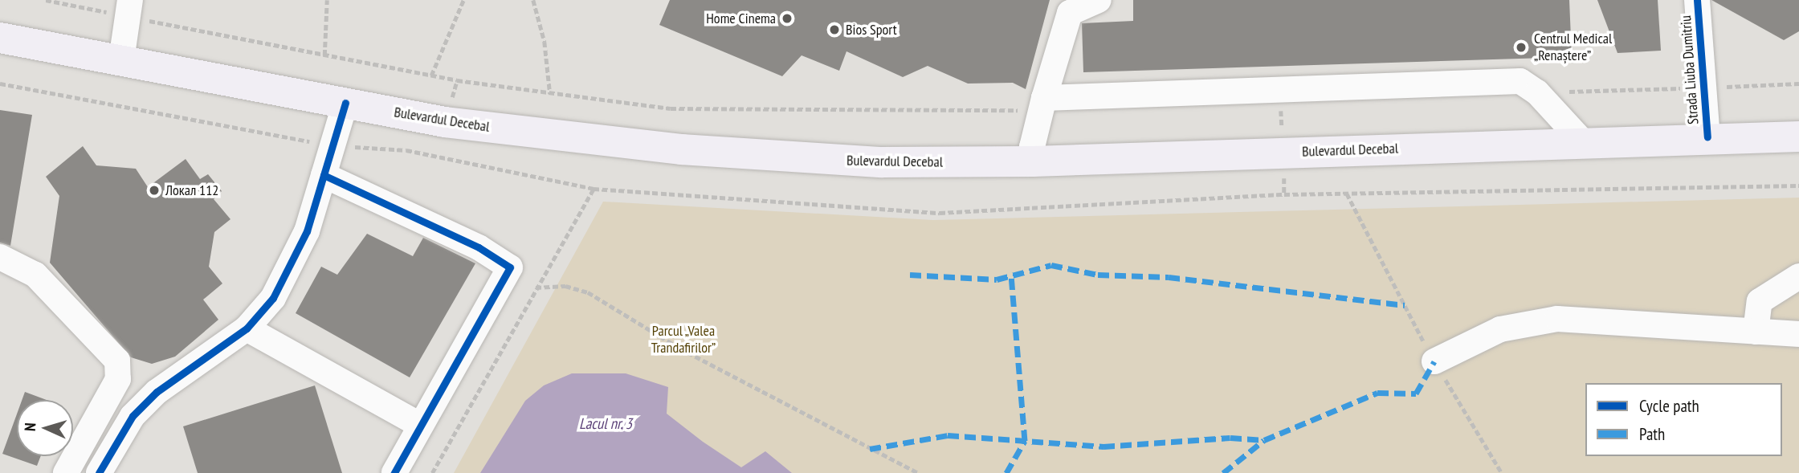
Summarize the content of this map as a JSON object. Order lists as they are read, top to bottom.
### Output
{
  "streets": {
    "main road": ["Bulevardul Decebal"],
    "street": ["Strada Liuba Dumitriu"]
  },
  "crossings": [
    ["Strada Liuba Dumitriu", "Bulevardul Decebal"]
  ],
  "water": ["Lacul nr. 3"],
  "parks": ["Parcul „Valea Trandafirilor”"],
  "places": [
    "Home Cinema",
    "Bios Sport",
    "Centrul Medical „Renaștere”",
    "Локал 112"
  ],
  "legend": ["Cycle path", "Path"],
  "north": "left"
}
